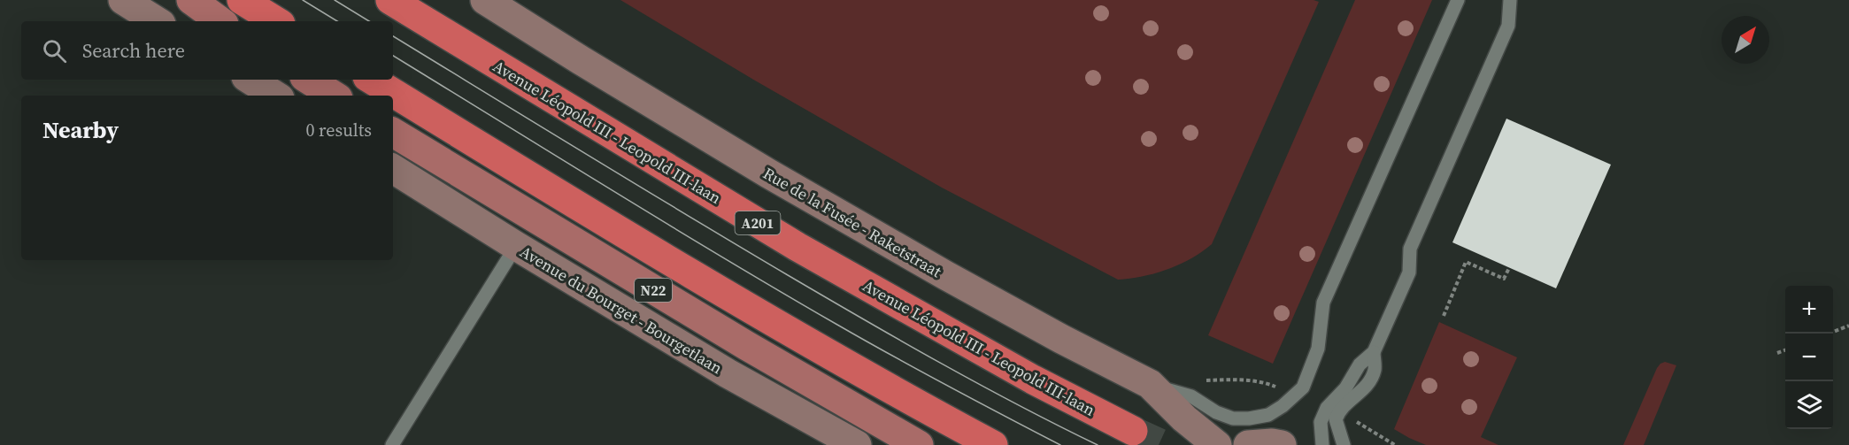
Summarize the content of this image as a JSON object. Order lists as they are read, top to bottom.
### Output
{
  "streets": {
    "highway": ["Avenue Léopold III - Leopold III-laan", "A201"],
    "main road": ["N22"],
    "street": ["Rue de la Fusée - Raketstraat", "Avenue du Bourget - Bourgetlaan"]
  },
  "north": "top right",
  "page": {
    "search": "Search here",
    "heading": ["Nearby", "0 results"],
    "map_buttons": ["+", "−"]
  }
}
